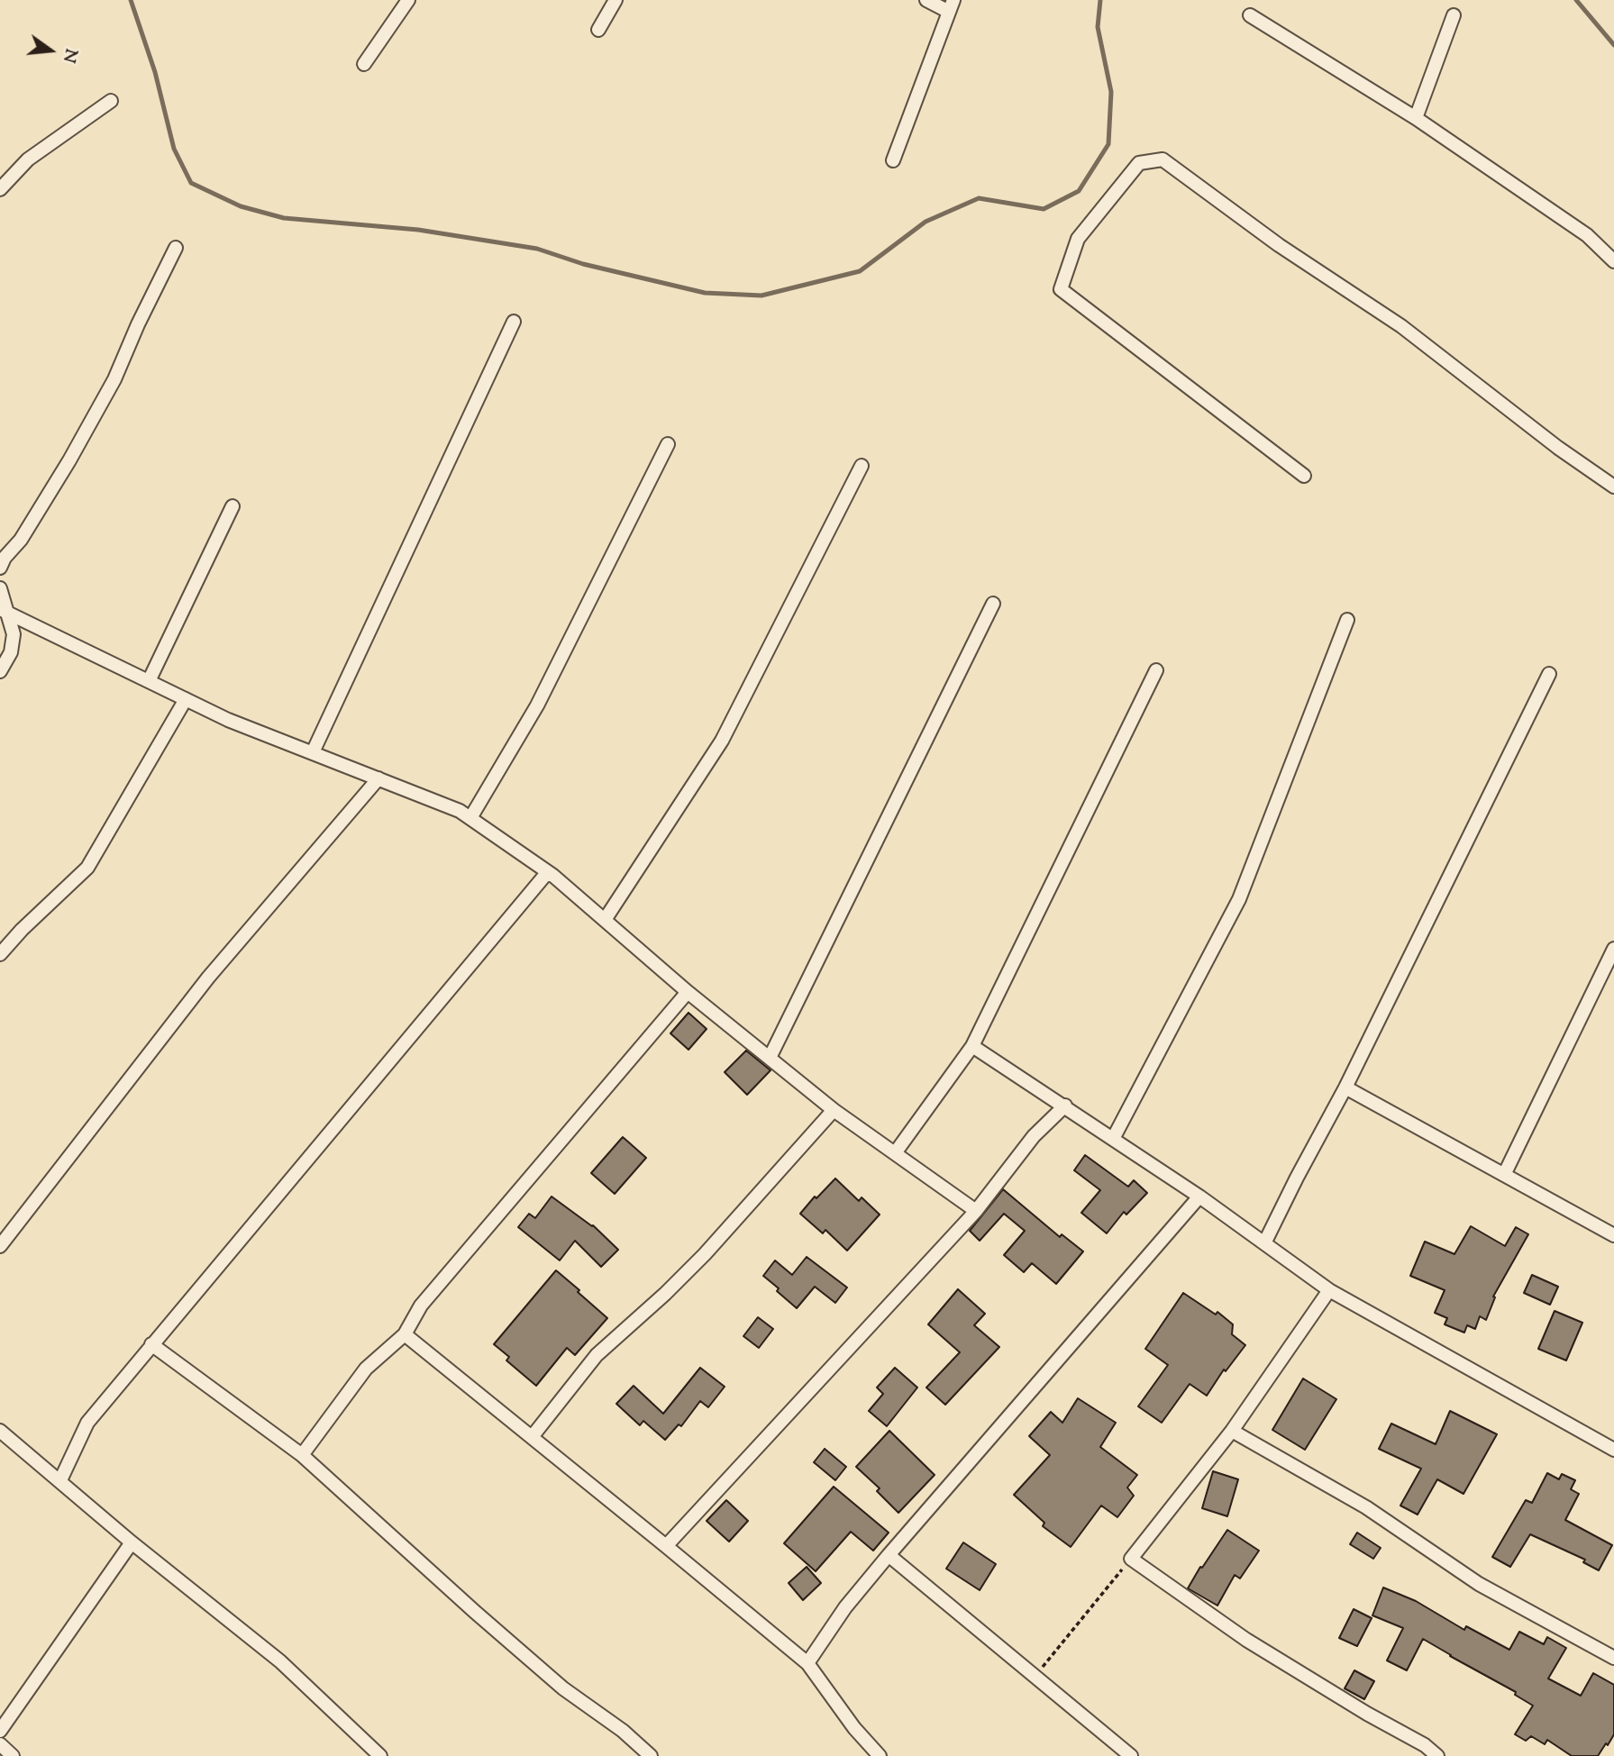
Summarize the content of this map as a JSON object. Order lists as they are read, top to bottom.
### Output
{
  "north": "right"
}
